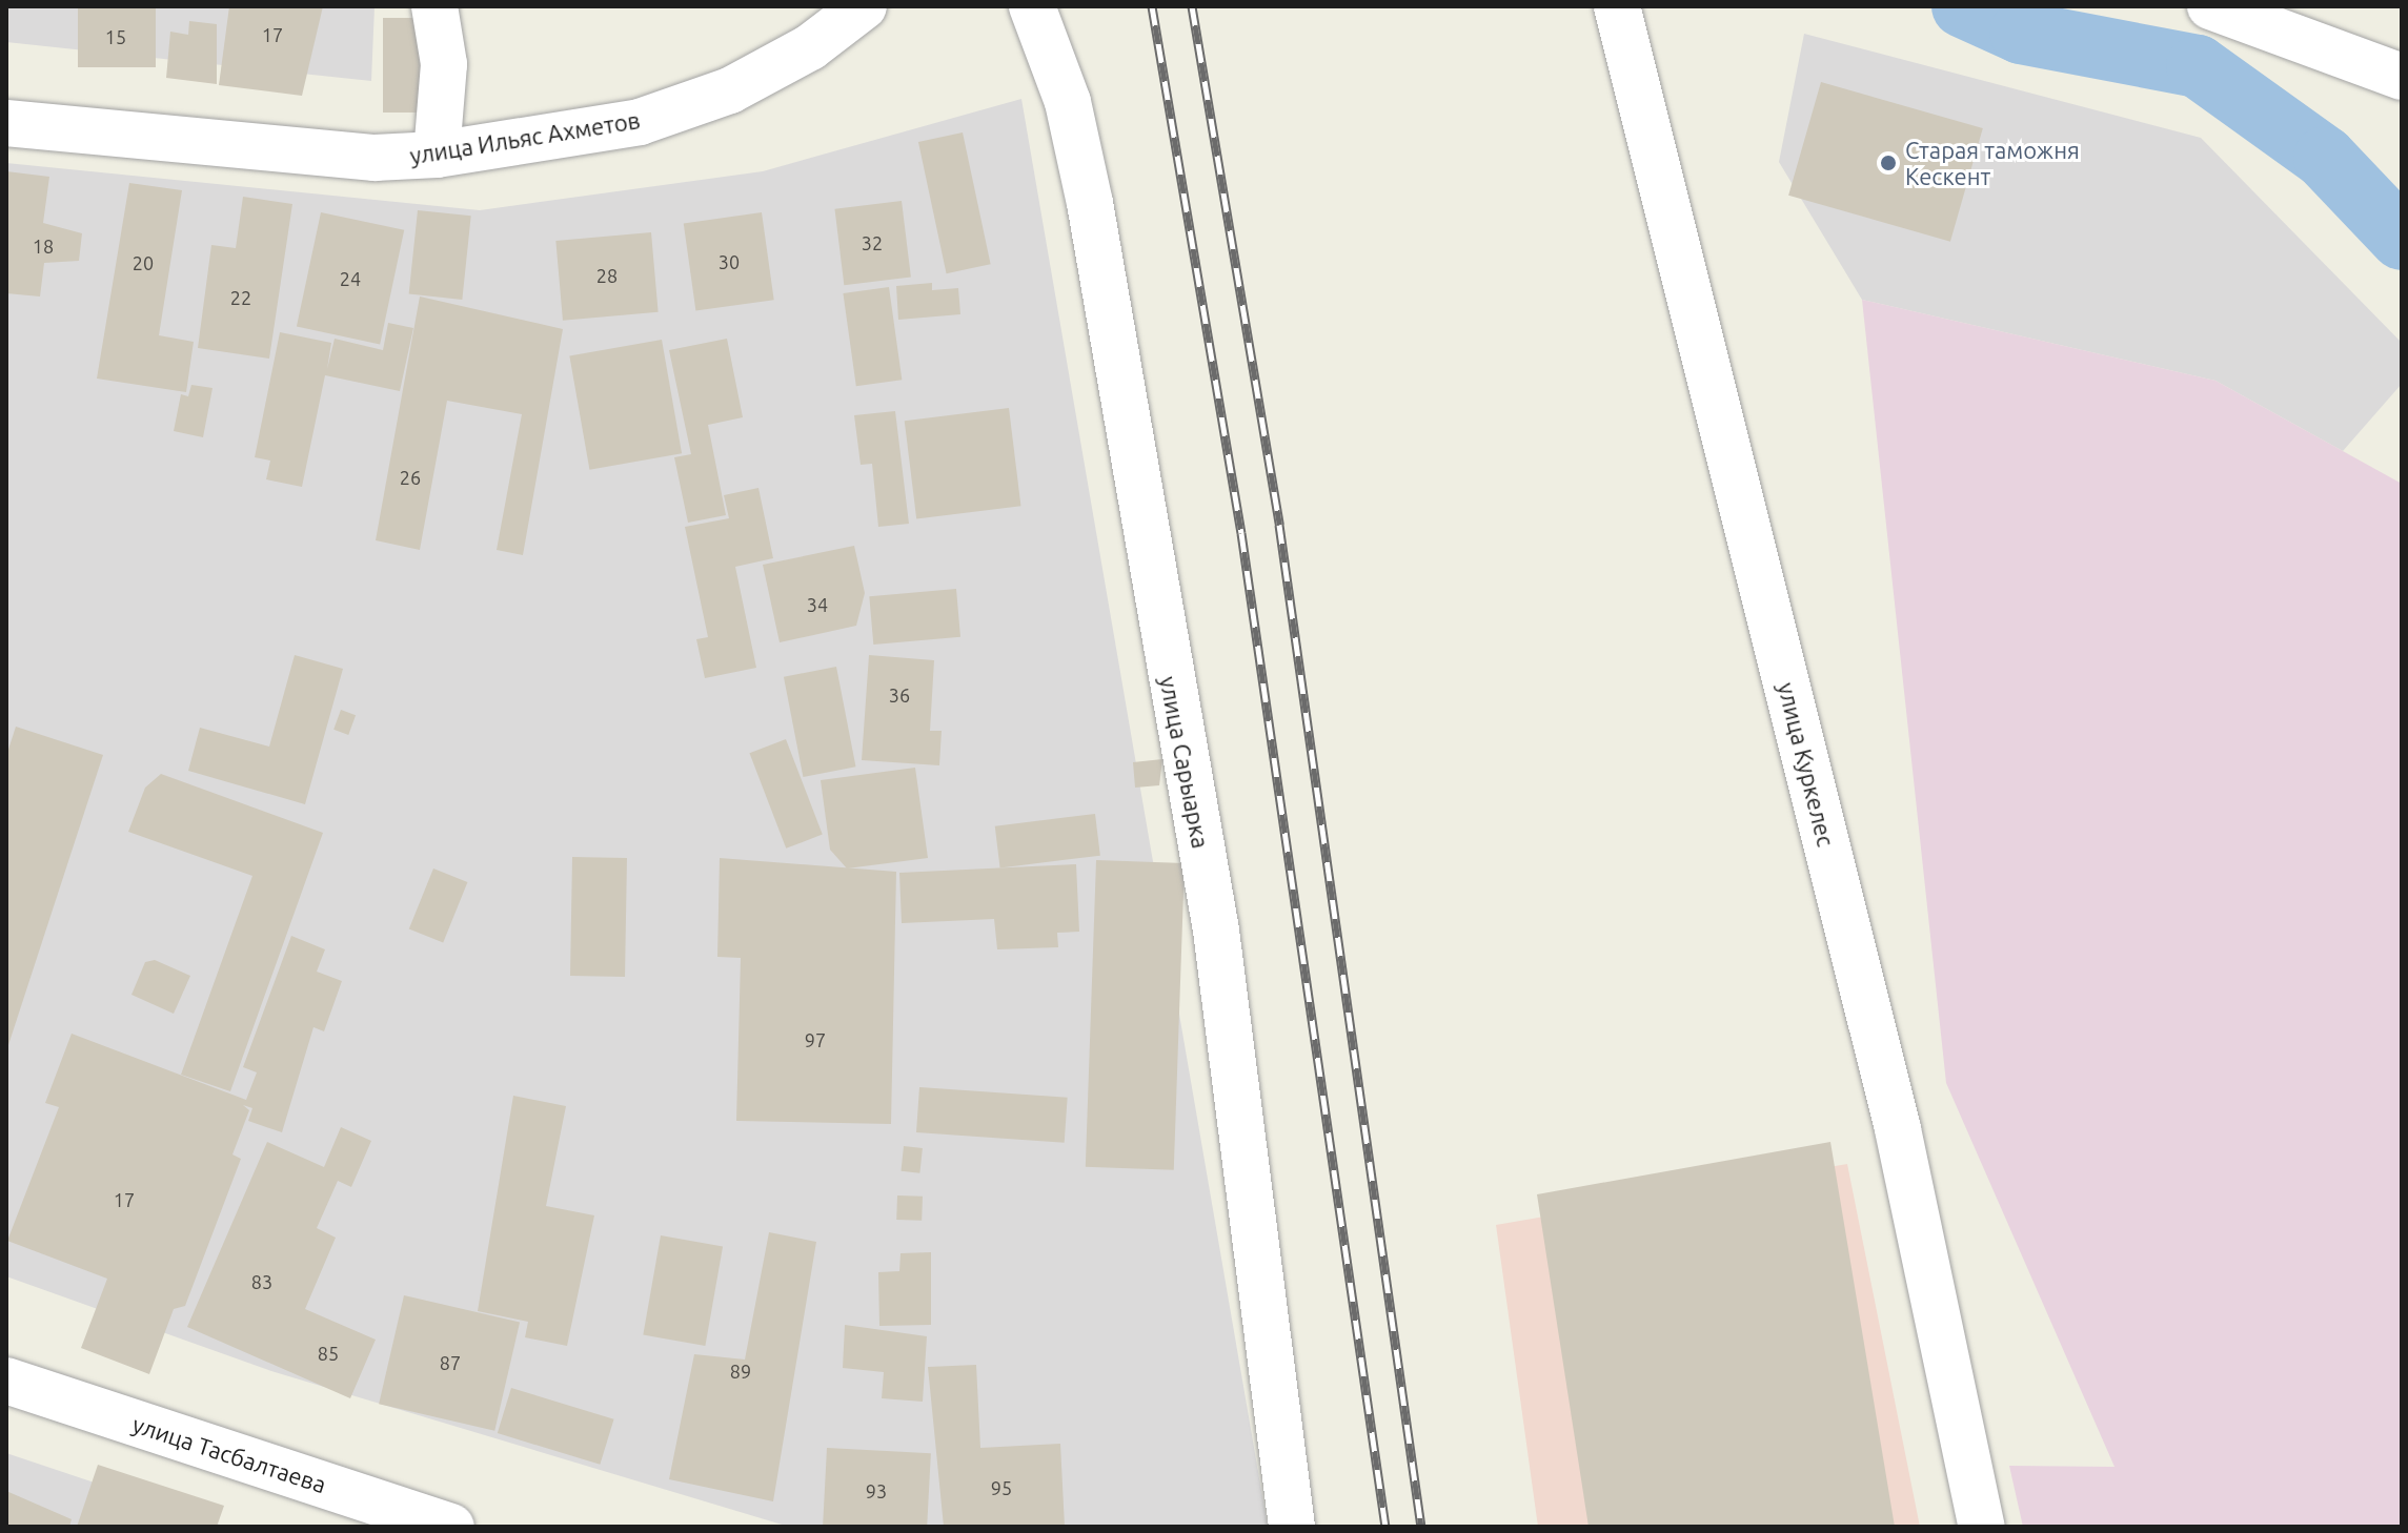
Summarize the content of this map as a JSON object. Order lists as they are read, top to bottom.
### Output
{
  "streets": {
    "street": [
      "улица Ильяс Ахметов",
      "улица Сарыарка",
      "улица Куркелес",
      "улица Тасбалтаева"
    ]
  },
  "places": ["Старая таможня Кескент"],
  "house_numbers": [
    "17",
    "15",
    "32",
    "18",
    "30",
    "20",
    "28",
    "24",
    "22",
    "26",
    "34",
    "36",
    "97",
    "17",
    "83",
    "85",
    "87",
    "89",
    "95",
    "93"
  ]
}
